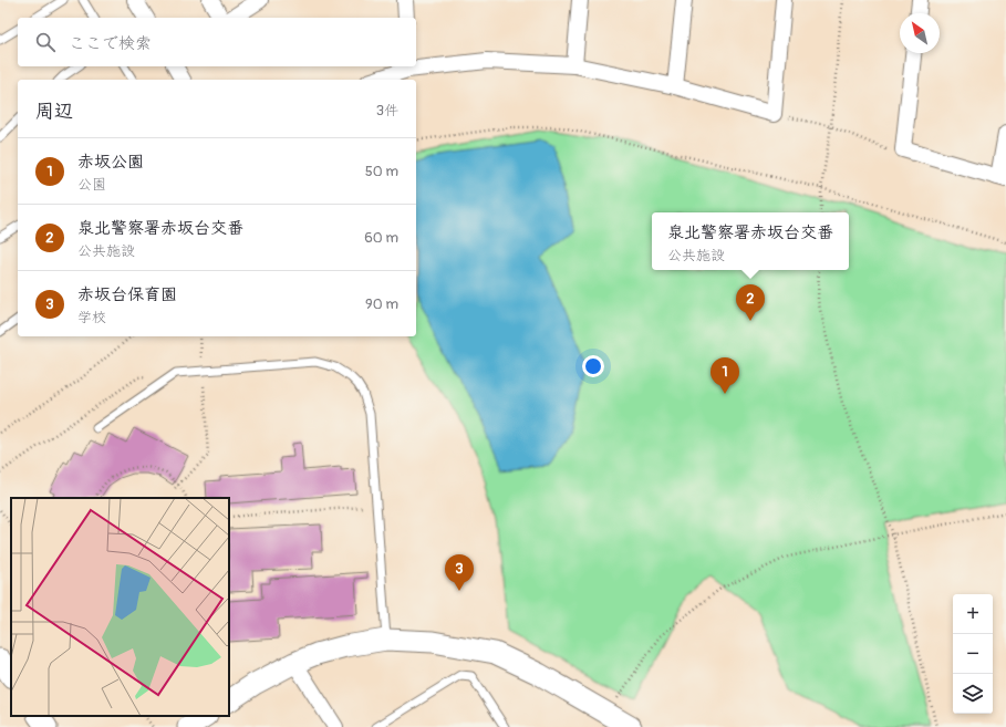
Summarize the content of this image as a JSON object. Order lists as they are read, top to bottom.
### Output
{
  "north": "top left",
  "page": {
    "search": "ここで検索",
    "heading": ["周辺", "3件"],
    "list": [
      {
        "mark": "1",
        "name": "赤坂公園",
        "note": "公園",
        "value": "50 m"
      },
      {
        "mark": "2",
        "name": "泉北警察署赤坂台交番",
        "note": "公共施設",
        "value": "60 m"
      },
      {
        "mark": "3",
        "name": "赤坂台保育園",
        "note": "学校",
        "value": "90 m"
      }
    ],
    "popup": ["泉北警察署赤坂台交番", "公共施設"],
    "pins": ["2", "1", "3"],
    "map_buttons": ["+", "−"]
  }
}
